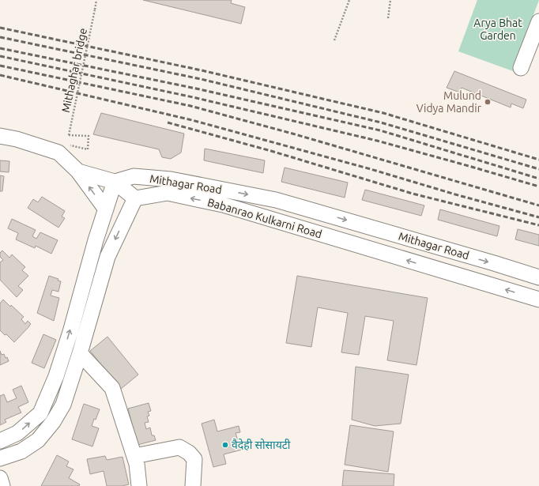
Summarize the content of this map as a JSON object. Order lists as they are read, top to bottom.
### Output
{
  "streets": {
    "street": ["Mithagar Road", "Babanrao Kulkarni Road"],
    "path": ["Mithaghar bridge"]
  },
  "one_way": ["Mithagar Road", "Babanrao Kulkarni Road"],
  "parks": ["Arya Bhat Garden"],
  "places": ["Mulund Vidya Mandir", "वैदेही सोसायटी"]
}
